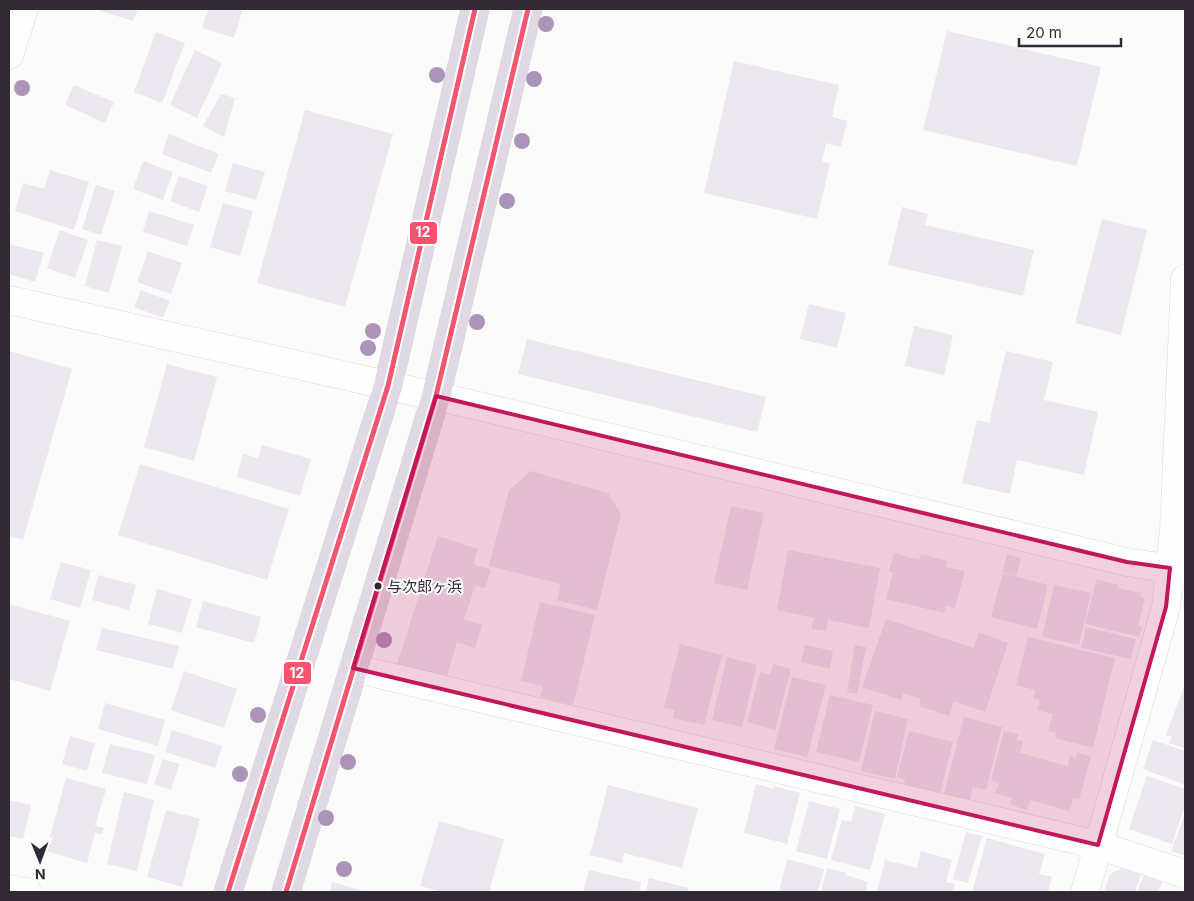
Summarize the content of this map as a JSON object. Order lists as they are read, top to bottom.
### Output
{
  "places": ["与次郎ヶ浜"],
  "lines": ["transit line 12"],
  "scale_bar": "20 m",
  "north": "bottom"
}
